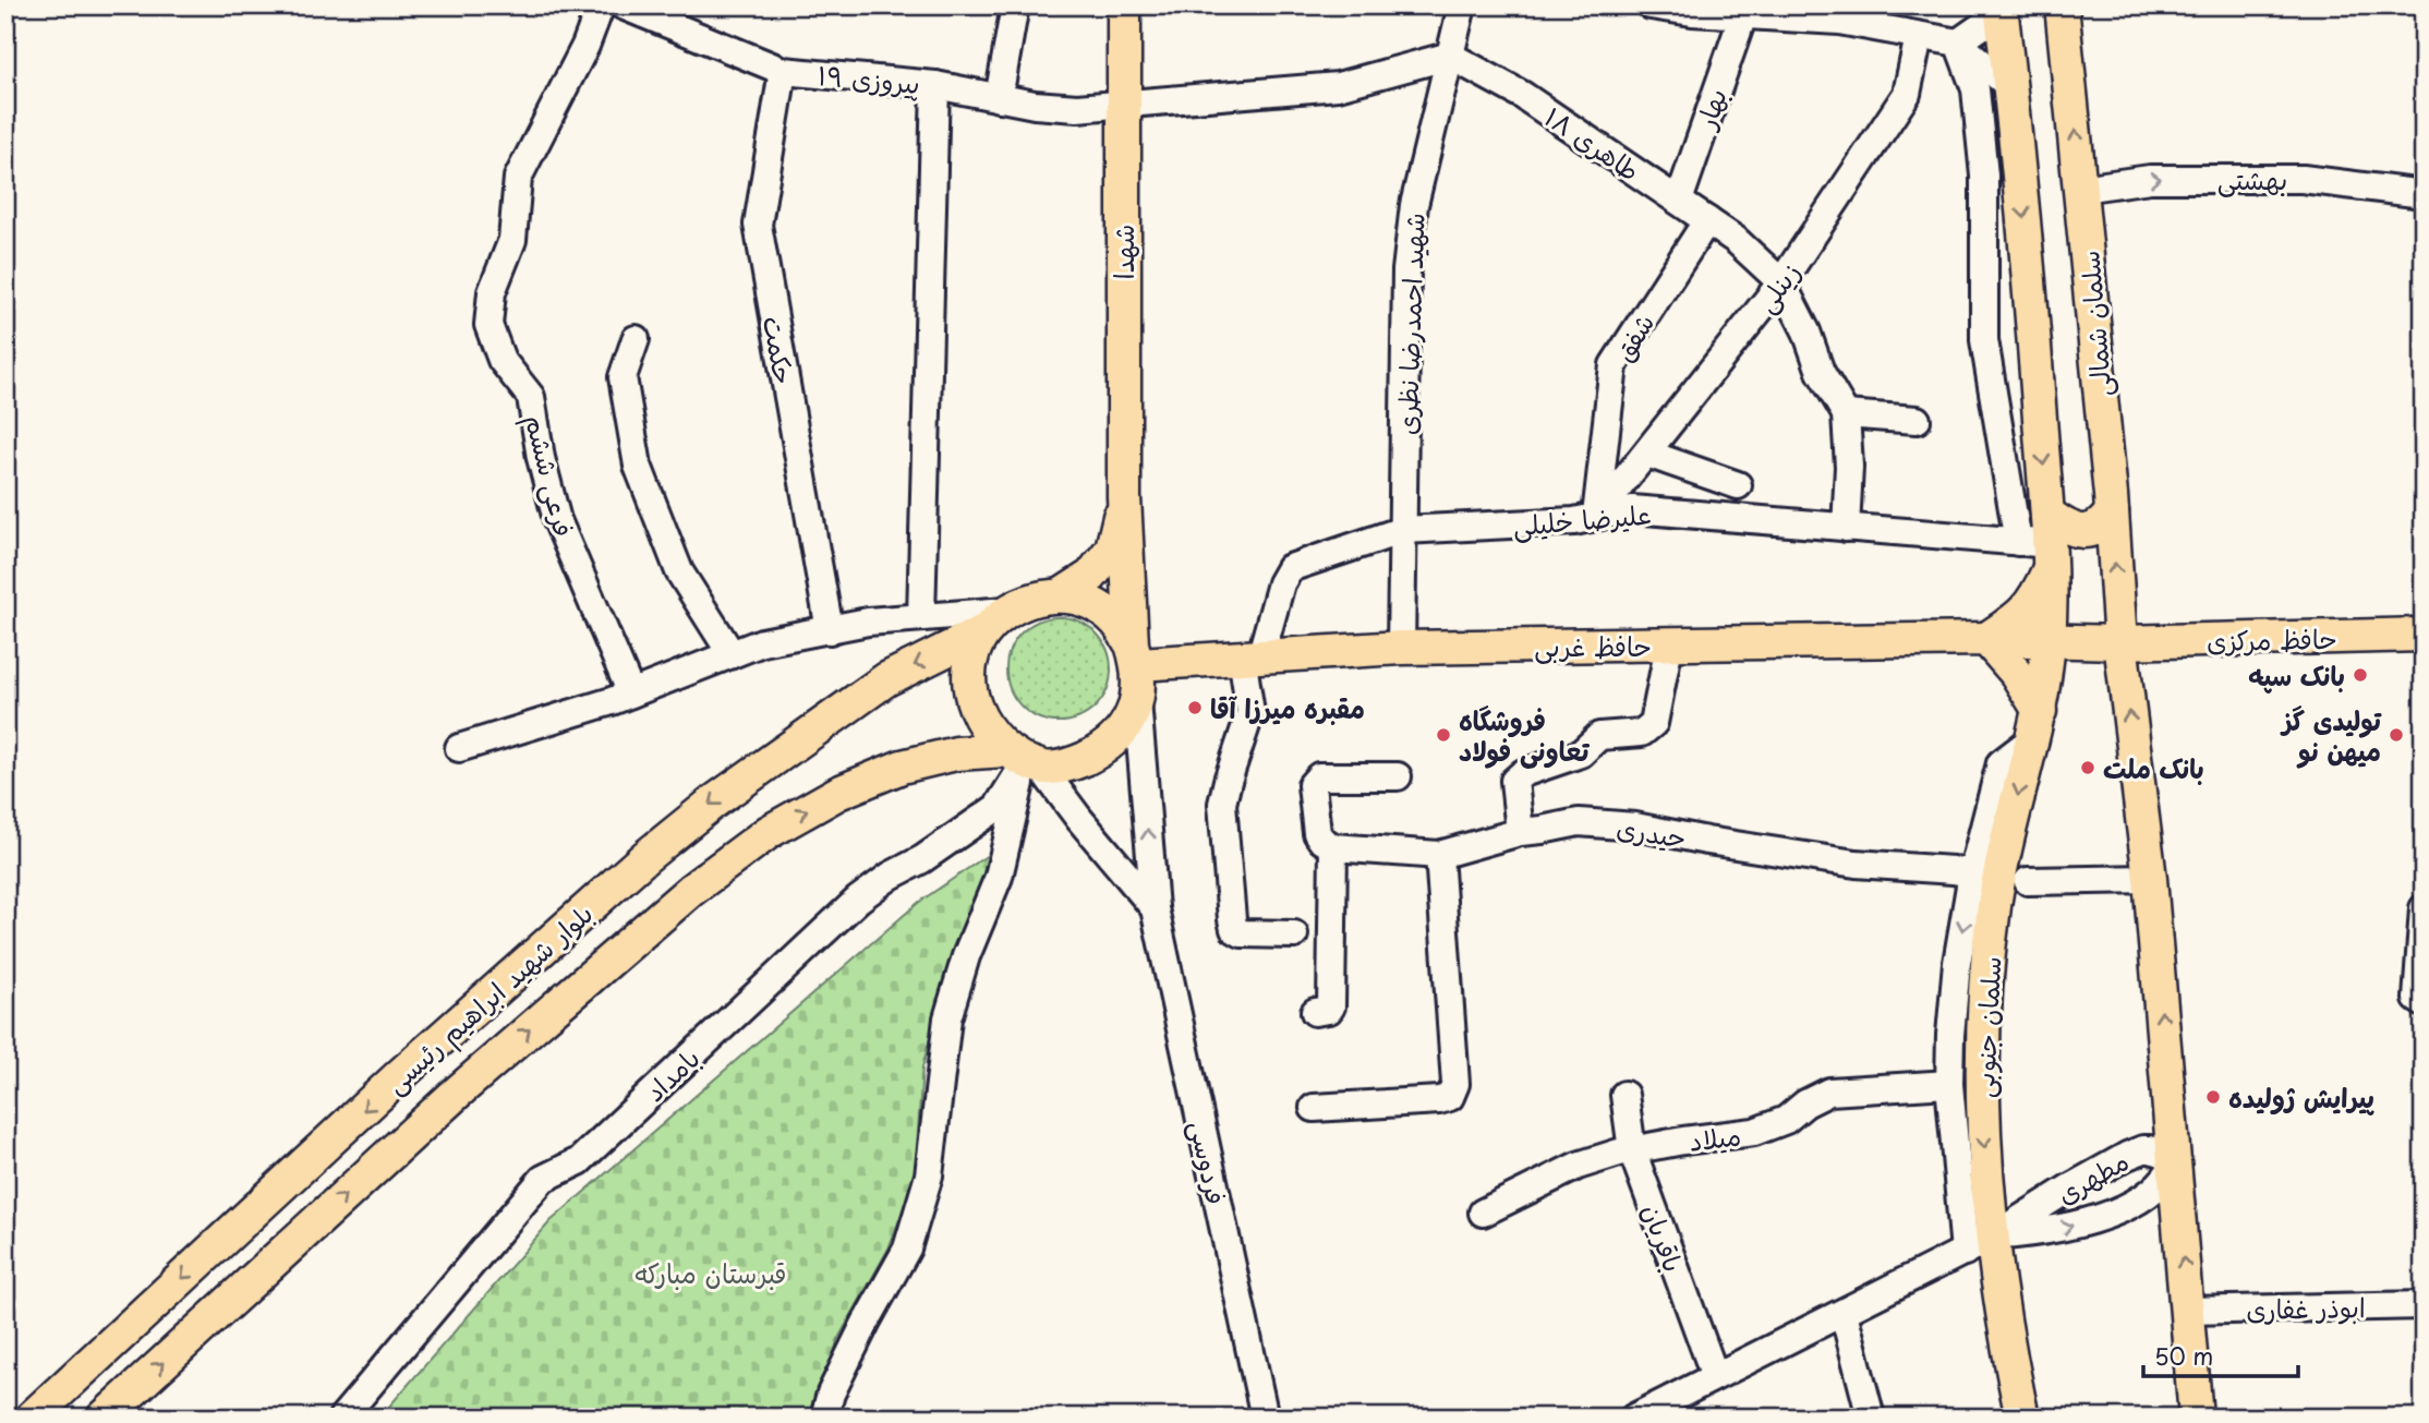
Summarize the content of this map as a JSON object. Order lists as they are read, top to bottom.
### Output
{
  "streets": {
    "main road": [
      "شهدا",
      "سلمان شمالی",
      "حافظ مرکزی",
      "حافظ غربی",
      "بلوار شهید ابراهیم رئیسی",
      "سلمان جنوبی"
    ],
    "street": [
      "پیروزی ۱۹",
      "بهار",
      "طاهری ۱۸",
      "بهشتی",
      "زینلی",
      "شهید احمدرضا نظری",
      "شفق",
      "حکمت",
      "فرعی ششم",
      "علیرضا خلیلی",
      "حیدری",
      "بامداد",
      "میلاد",
      "فردوسی",
      "مطهری",
      "باقریان",
      "ابوذر غفاری"
    ]
  },
  "crossings": [
    ["پیروزی ۱۹", "شهدا"],
    ["پیروزی ۱۹", "حکمت"],
    ["بهار", "طاهری ۱۸"],
    ["طاهری ۱۸", "زینلی"],
    ["طاهری ۱۸", "شهید احمدرضا نظری"],
    ["طاهری ۱۸", "شفق"],
    ["طاهری ۱۸", "علیرضا خلیلی"],
    ["بهشتی", "سلمان شمالی"],
    ["زینلی", "شفق"],
    ["زینلی", "علیرضا خلیلی"],
    ["شهید احمدرضا نظری", "علیرضا خلیلی"],
    ["شهید احمدرضا نظری", "حافظ غربی"],
    ["سلمان شمالی", "حافظ مرکزی"],
    ["شفق", "علیرضا خلیلی"],
    ["علیرضا خلیلی", "حافظ غربی"],
    ["حافظ مرکزی", "حافظ غربی"],
    ["حافظ مرکزی", "سلمان جنوبی"],
    ["حافظ غربی", "بلوار شهید ابراهیم رئیسی"],
    ["حافظ غربی", "سلمان جنوبی"],
    ["حافظ غربی", "بامداد"],
    ["حافظ غربی", "فردوسی"],
    ["بلوار شهید ابراهیم رئیسی", "بامداد"],
    ["بلوار شهید ابراهیم رئیسی", "فردوسی"],
    ["سلمان جنوبی", "مطهری"],
    ["بامداد", "فردوسی"],
    ["میلاد", "باقریان"],
    ["مطهری", "باقریان"]
  ],
  "one_way": ["بهشتی"],
  "parks": ["قبرستان مبارکه"],
  "places": [
    "بانک سپه",
    "مقبره میرزا آقا",
    "فروشگاه تعاونی فولاد",
    "تولیدی گز میهن نو",
    "بانک ملت",
    "پیرایش ژولیده"
  ],
  "scale_bar": "50 m"
}
